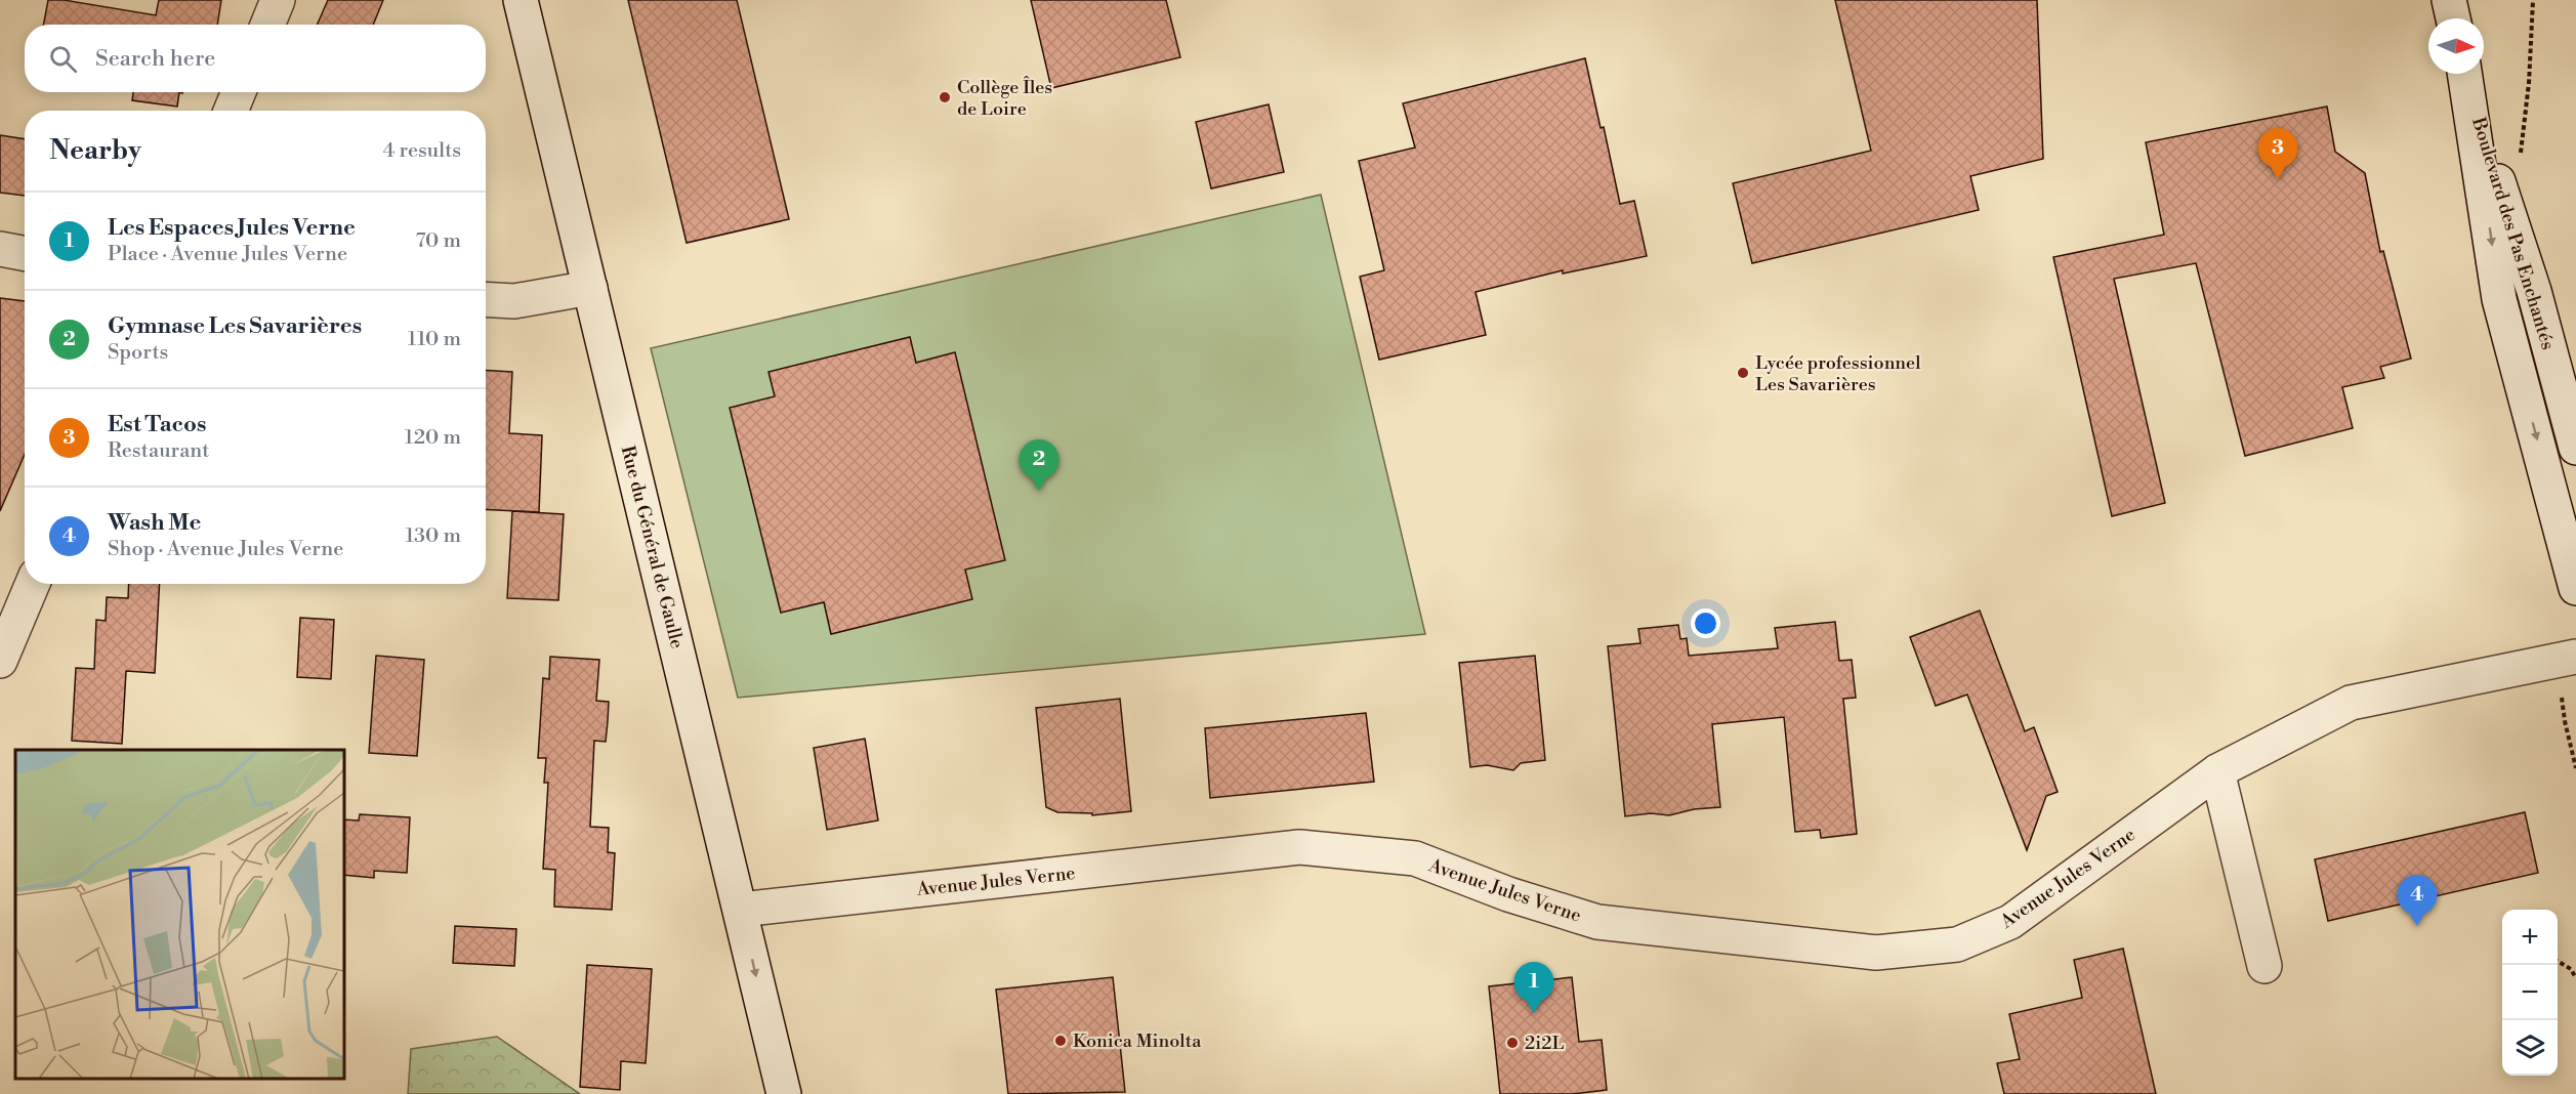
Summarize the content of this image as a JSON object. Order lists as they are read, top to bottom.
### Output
{
  "streets": {
    "street": ["Boulevard des Pas Enchantés", "Rue du Général de Gaulle", "Avenue Jules Verne"]
  },
  "crossings": [
    ["Rue du Général de Gaulle", "Avenue Jules Verne"]
  ],
  "places": [
    "Collège Îles de Loire",
    "Lycée professionnel Les Savarières",
    "Konica Minolta",
    "2i2L"
  ],
  "north": "right",
  "page": {
    "search": "Search here",
    "heading": ["Nearby", "4 results"],
    "pins": [
      "3",
      "2",
      "4",
      "1"
    ],
    "list": [
      {
        "mark": "1",
        "name": "Les Espaces Jules Verne",
        "note": "Place · Avenue Jules Verne",
        "value": "70 m"
      },
      {
        "mark": "2",
        "name": "Gymnase Les Savarières",
        "note": "Sports",
        "value": "110 m"
      },
      {
        "mark": "3",
        "name": "Est Tacos",
        "note": "Restaurant",
        "value": "120 m"
      },
      {
        "mark": "4",
        "name": "Wash Me",
        "note": "Shop · Avenue Jules Verne",
        "value": "130 m"
      }
    ],
    "map_buttons": ["+", "−"]
  }
}
